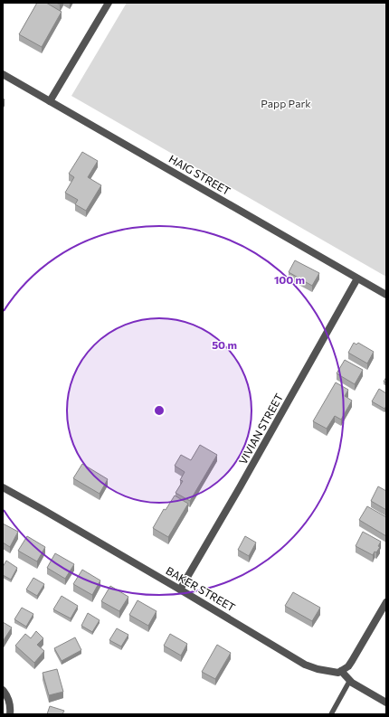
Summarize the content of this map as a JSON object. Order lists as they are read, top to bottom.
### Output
{
  "streets": {
    "street": ["HAIG STREET", "VIVIAN STREET", "BAKER STREET"]
  },
  "crossings": [
    ["HAIG STREET", "VIVIAN STREET"],
    ["VIVIAN STREET", "BAKER STREET"]
  ],
  "parks": ["Papp Park"],
  "rings": ["100 m", "50 m"]
}
